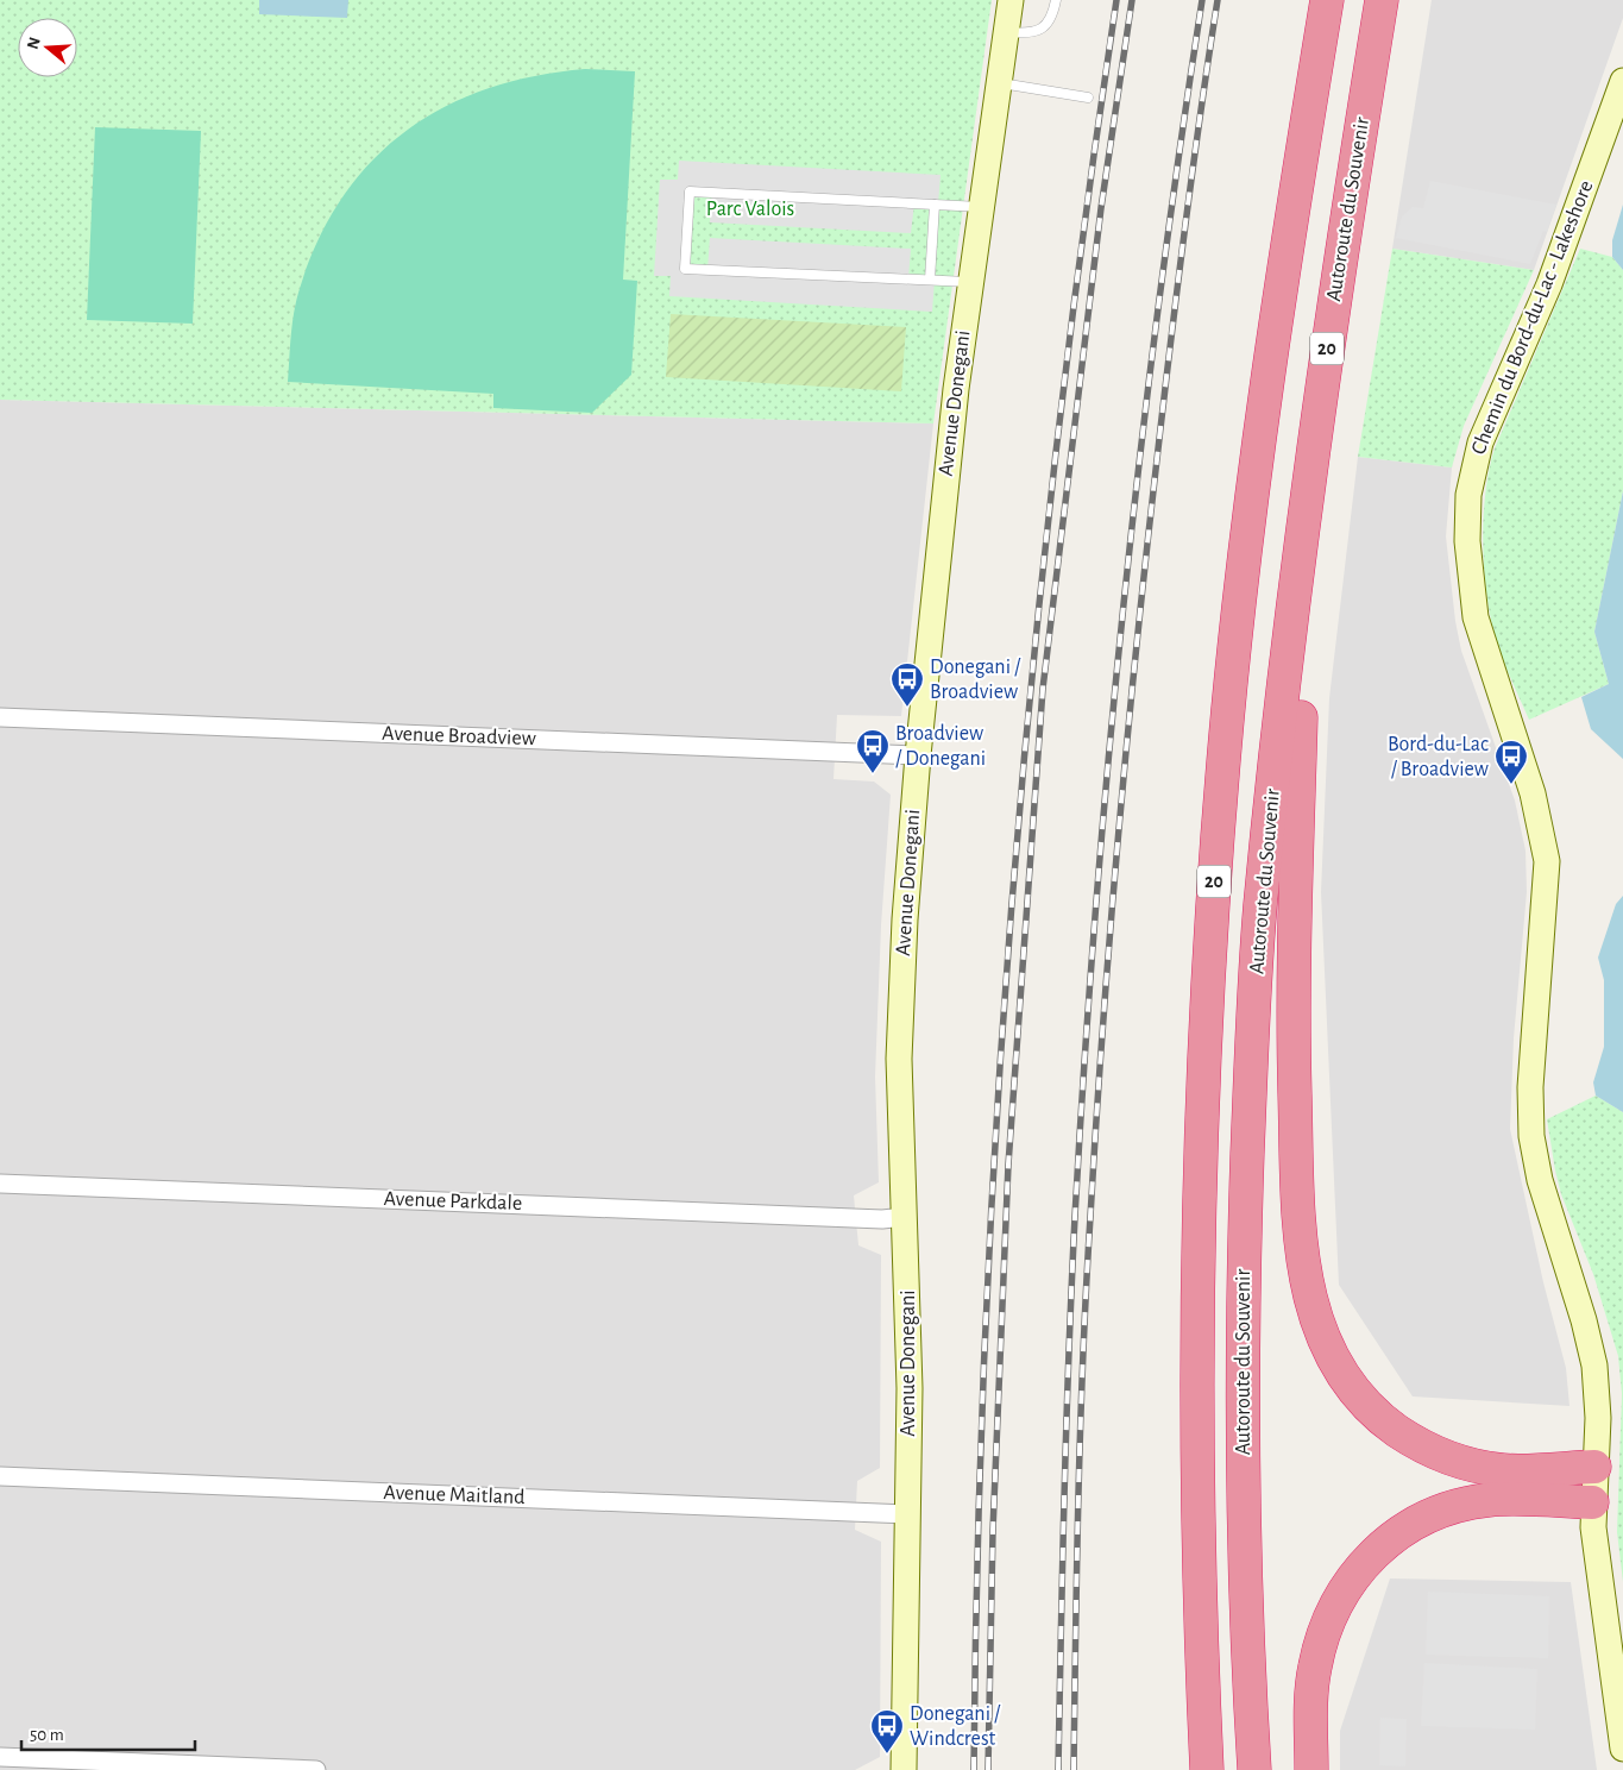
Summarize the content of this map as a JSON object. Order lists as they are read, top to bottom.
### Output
{
  "streets": {
    "highway": ["Autoroute du Souvenir", "20"],
    "street": [
      "Chemin du Bord-du-Lac - Lakeshore",
      "Avenue Donegani",
      "Avenue Broadview",
      "Avenue Parkdale",
      "Avenue Maitland"
    ]
  },
  "crossings": [
    ["Avenue Donegani", "Avenue Broadview"],
    ["Avenue Donegani", "Avenue Parkdale"],
    ["Avenue Donegani", "Avenue Maitland"]
  ],
  "parks": ["Parc Valois"],
  "places": {
    "bus stop": [
      "Donegani / Broadview",
      "Broadview / Donegani",
      "Bord-du-Lac / Broadview",
      "Donegani / Windcrest"
    ]
  },
  "scale_bar": "50 m",
  "north": "left"
}
